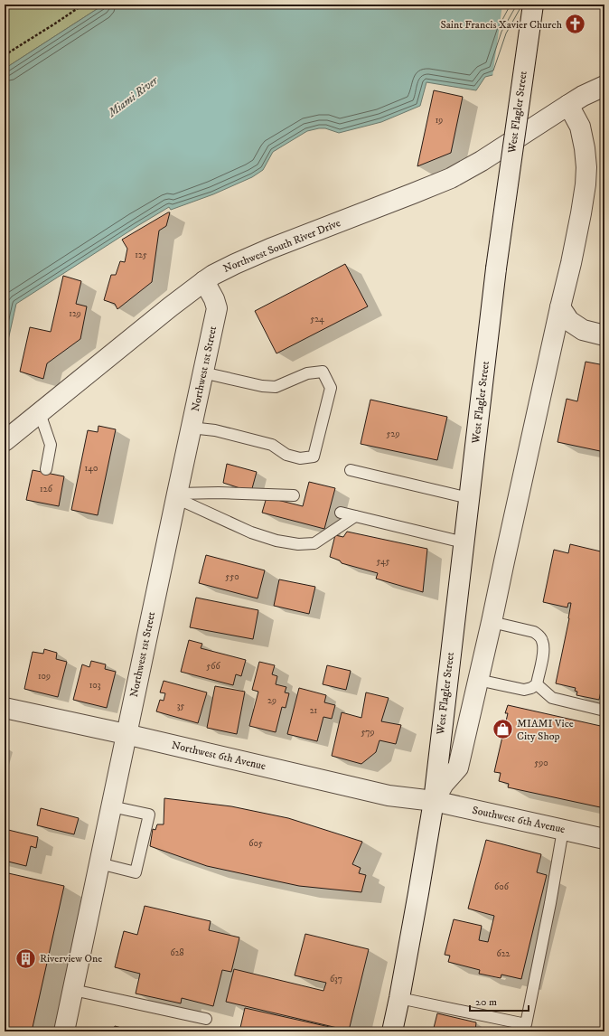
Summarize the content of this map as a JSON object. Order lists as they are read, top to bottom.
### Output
{
  "streets": {
    "street": [
      "West Flagler Street",
      "Northwest South River Drive",
      "Northwest 1st Street",
      "Northwest 6th Avenue",
      "Southwest 6th Avenue"
    ]
  },
  "crossings": [
    ["West Flagler Street", "Northwest South River Drive"],
    ["West Flagler Street", "Northwest 6th Avenue"],
    ["West Flagler Street", "Southwest 6th Avenue"],
    ["Northwest South River Drive", "Northwest 1st Street"],
    ["Northwest 1st Street", "Northwest 6th Avenue"],
    ["Northwest 6th Avenue", "Southwest 6th Avenue"]
  ],
  "water": ["Miami River"],
  "places": {
    "church": ["Saint Francis Xavier Church"],
    "shop": ["MIAMI Vice City Shop"],
    "building": ["Riverview One"]
  },
  "house_numbers": [
    "19",
    "125",
    "129",
    "524",
    "529",
    "140",
    "126",
    "545",
    "550",
    "566",
    "109",
    "103",
    "29",
    "35",
    "21",
    "579",
    "590",
    "605",
    "606",
    "628",
    "622",
    "637"
  ],
  "scale_bar": "20 m"
}
